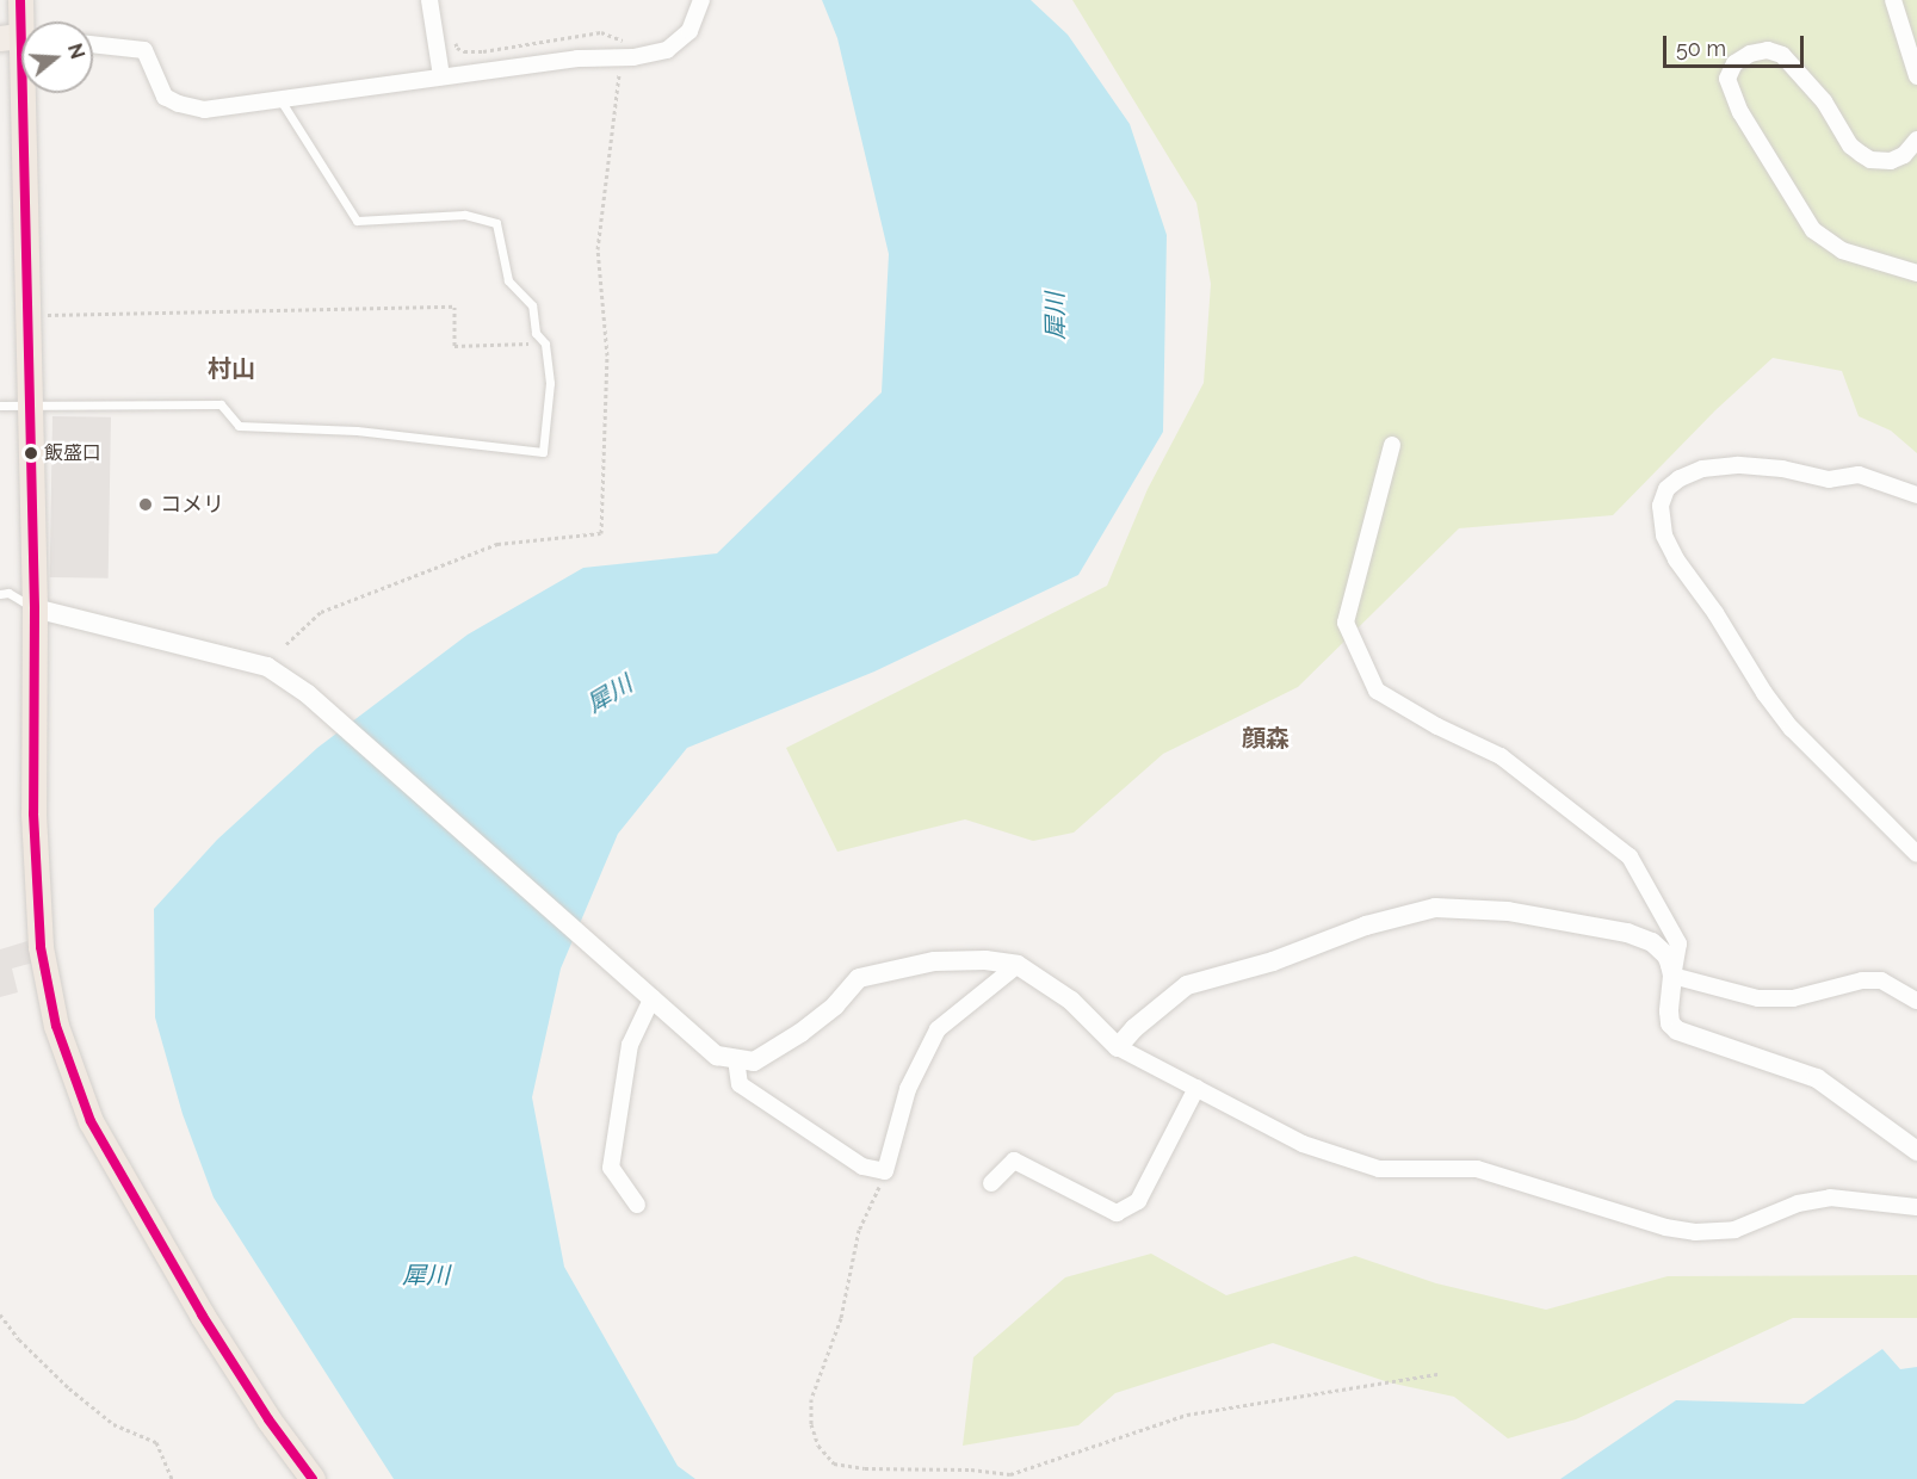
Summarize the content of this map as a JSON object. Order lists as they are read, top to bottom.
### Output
{
  "districts": ["村山", "顔森"],
  "water": ["犀川"],
  "places": ["飯盛口", "コメリ"],
  "scale_bar": "50 m",
  "north": "right"
}
